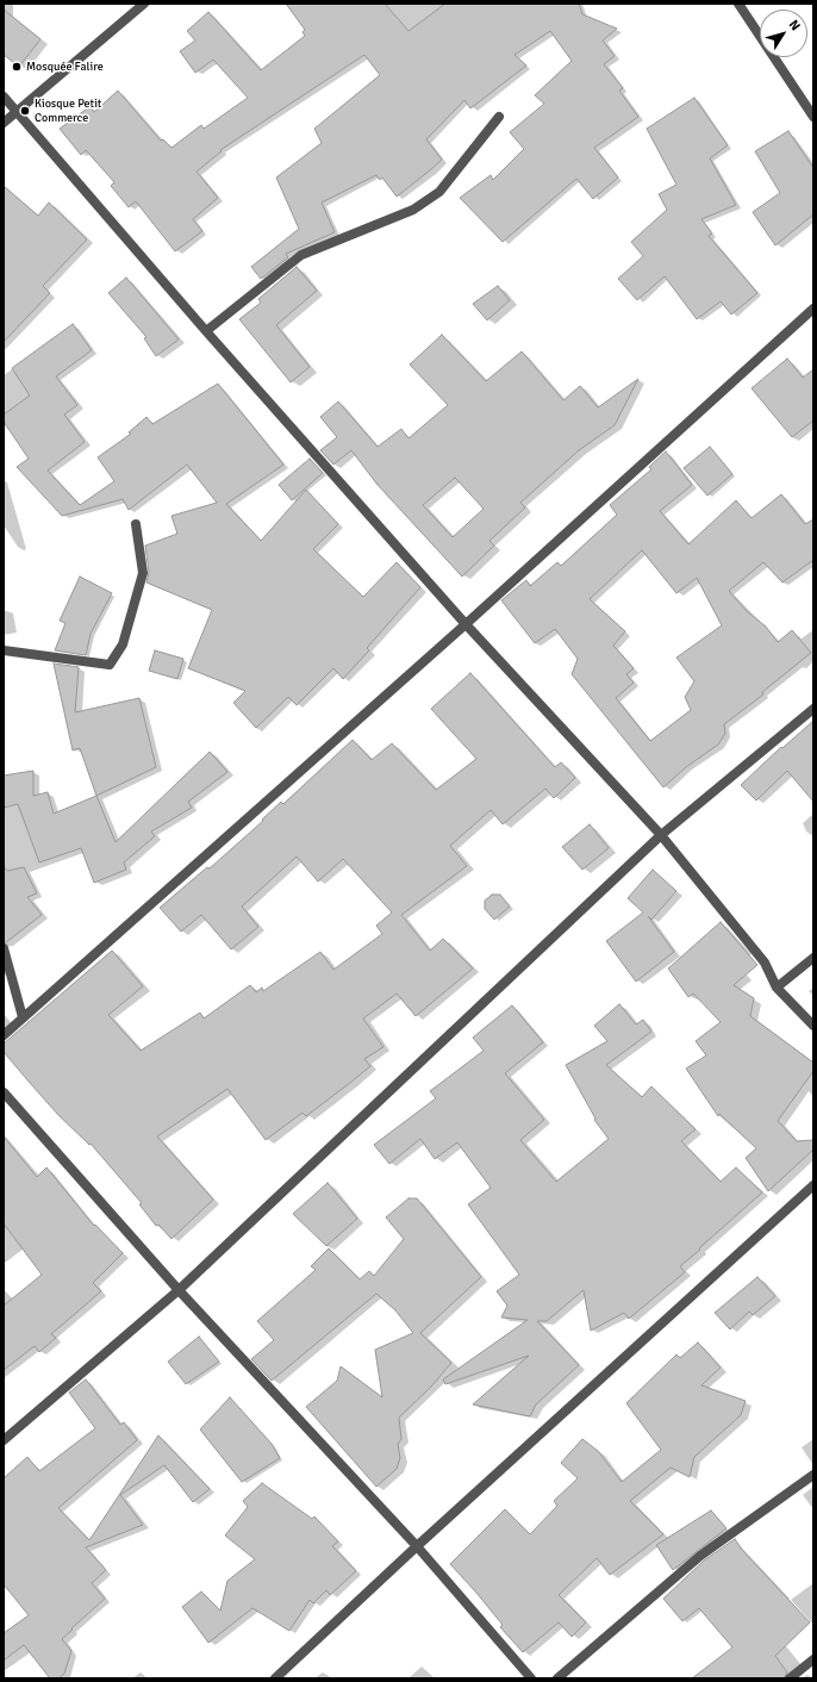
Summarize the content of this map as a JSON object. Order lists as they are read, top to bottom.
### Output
{
  "places": ["Mosquée Falire", "Kiosque Petit Commerce"],
  "north": "top right"
}
